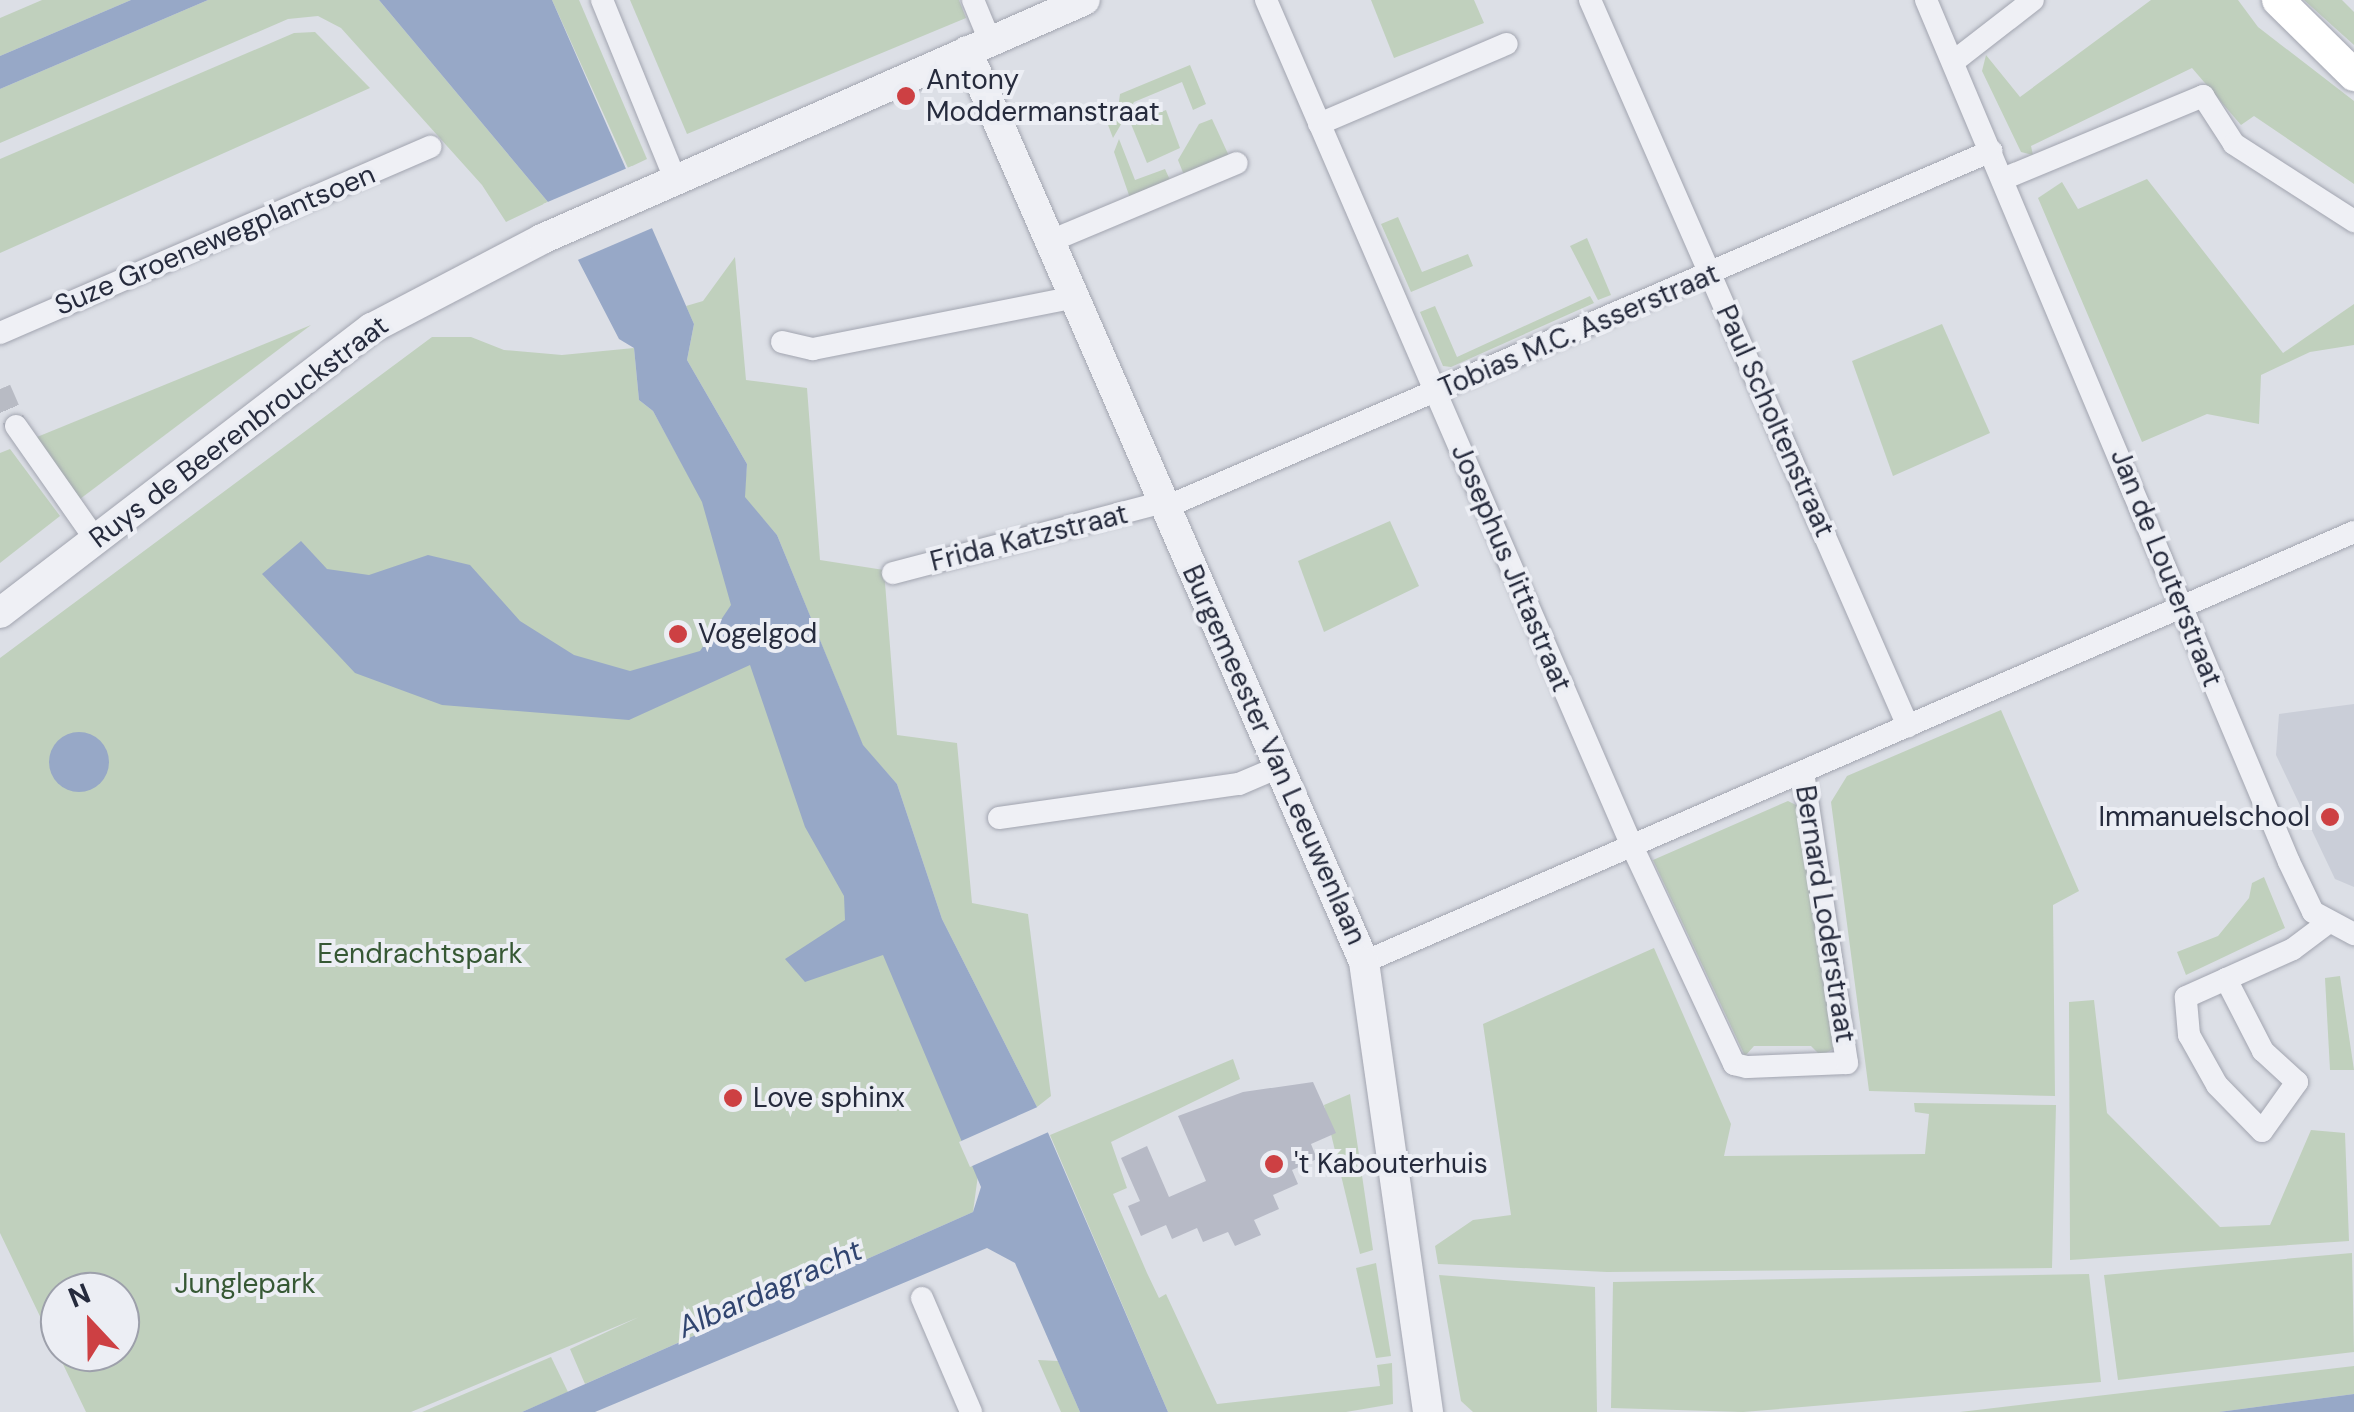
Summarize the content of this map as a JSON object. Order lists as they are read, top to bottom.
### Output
{
  "streets": {
    "street": [
      "Suze Groenewegplantsoen",
      "Tobias M.C. Asserstraat",
      "Paul Scholtenstraat",
      "Ruys de Beerenbrouckstraat",
      "Frida Katzstraat",
      "Josephus Jittastraat",
      "Jan de Louterstraat",
      "Burgemeester Van Leeuwenlaan",
      "Bernard Loderstraat"
    ]
  },
  "crossings": [
    ["Tobias M.C. Asserstraat", "Paul Scholtenstraat"],
    ["Tobias M.C. Asserstraat", "Frida Katzstraat"],
    ["Tobias M.C. Asserstraat", "Josephus Jittastraat"],
    ["Tobias M.C. Asserstraat", "Jan de Louterstraat"],
    ["Tobias M.C. Asserstraat", "Burgemeester Van Leeuwenlaan"],
    ["Paul Scholtenstraat", "Bernard Loderstraat"],
    ["Frida Katzstraat", "Burgemeester Van Leeuwenlaan"],
    ["Josephus Jittastraat", "Bernard Loderstraat"],
    ["Jan de Louterstraat", "Bernard Loderstraat"],
    ["Burgemeester Van Leeuwenlaan", "Bernard Loderstraat"]
  ],
  "water": ["Albardagracht"],
  "parks": ["Eendrachtspark", "Junglepark"],
  "places": [
    "Antony Moddermanstraat",
    "Vogelgod",
    "Immanuelschool",
    "Love sphinx",
    "'t Kabouterhuis"
  ],
  "north": "top"
}
